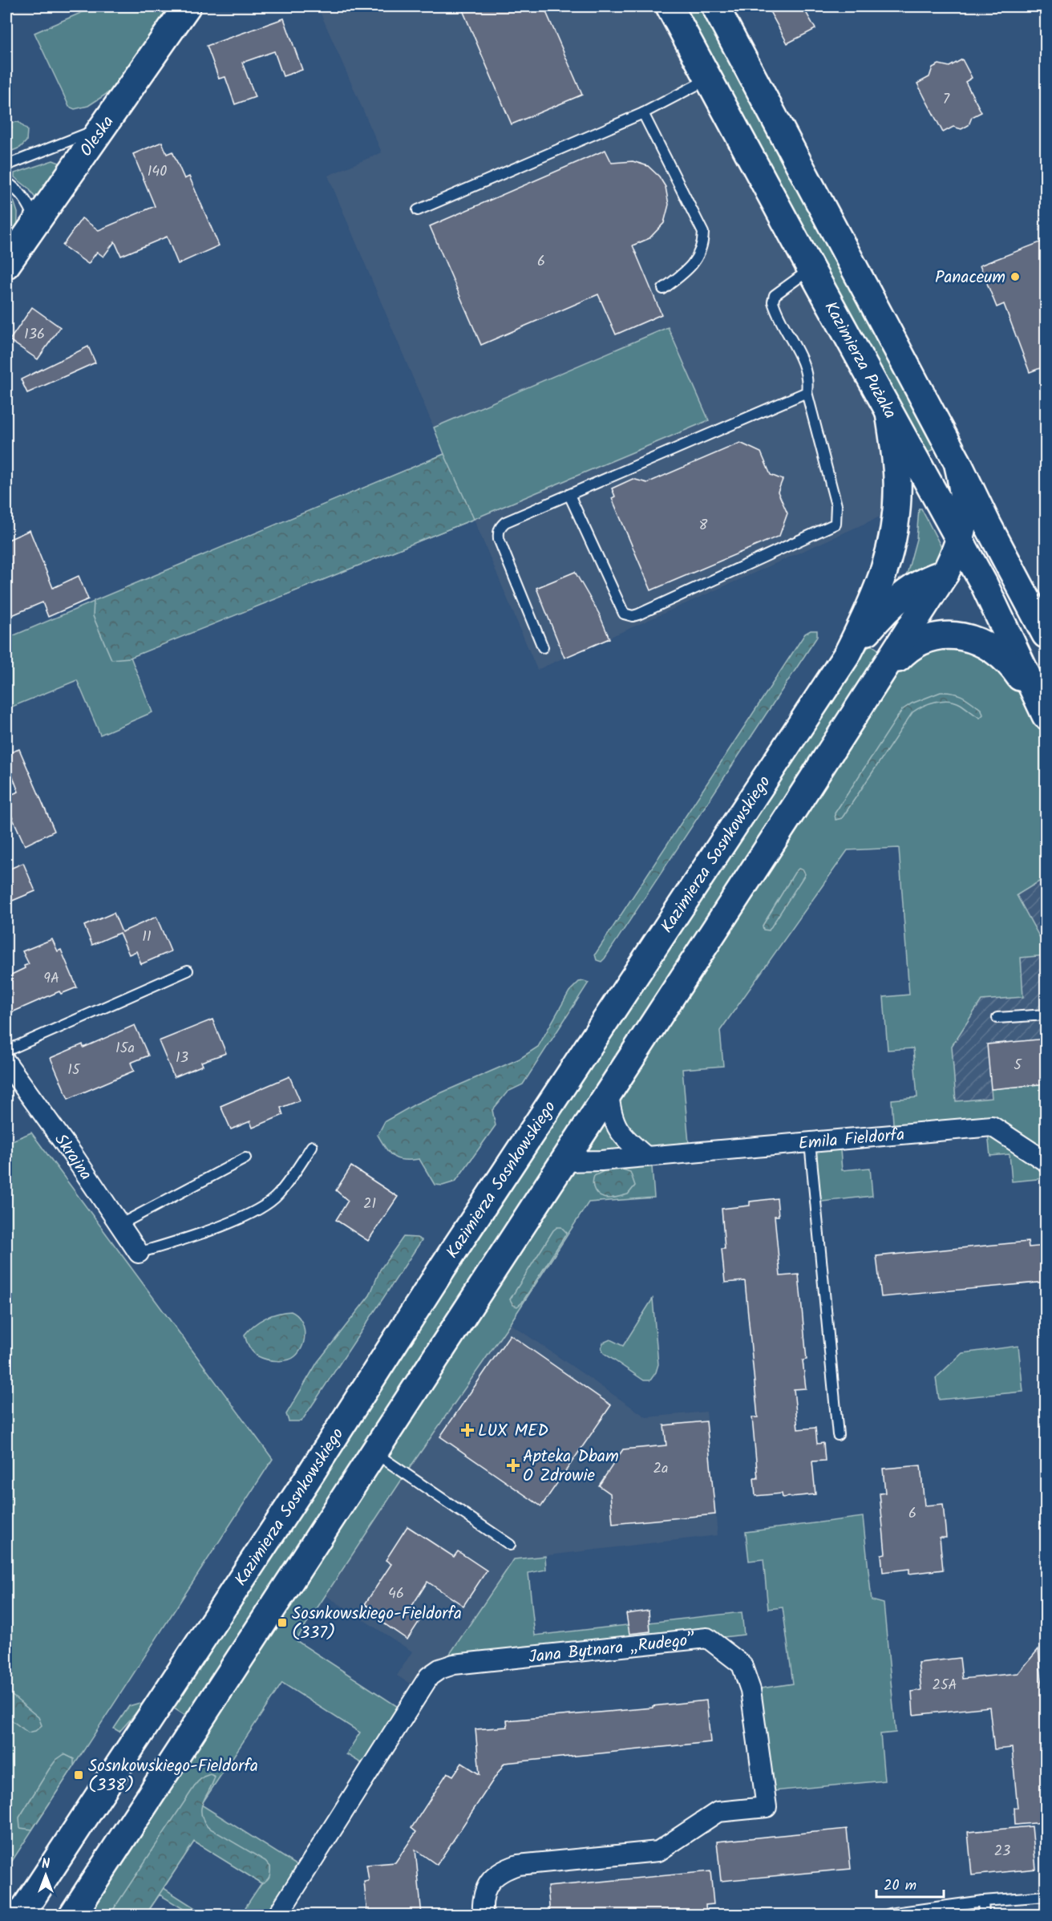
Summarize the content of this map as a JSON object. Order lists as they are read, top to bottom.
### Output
{
  "streets": {
    "street": [
      "Oleska",
      "Kazimierza Pużaka",
      "Kazimierza Sosnkowskiego",
      "Emila Fieldorfa",
      "Skrajna",
      "Jana Bytnara „Rudego”"
    ]
  },
  "crossings": [
    ["Kazimierza Pużaka", "Kazimierza Sosnkowskiego"]
  ],
  "places": {
    "other": ["Panaceum"],
    "health": ["LUX MED", "Apteka Dbam O Zdrowie"],
    "transit": ["Sosnkowskiego-Fieldorfa (337)", "Sosnkowskiego-Fieldorfa (338)"]
  },
  "house_numbers": [
    "7",
    "140",
    "6",
    "136",
    "8",
    "11",
    "9A",
    "15a",
    "13",
    "5",
    "15",
    "21",
    "2a",
    "6",
    "46",
    "25A",
    "23"
  ],
  "scale_bar": "20 m",
  "north": "top"
}
